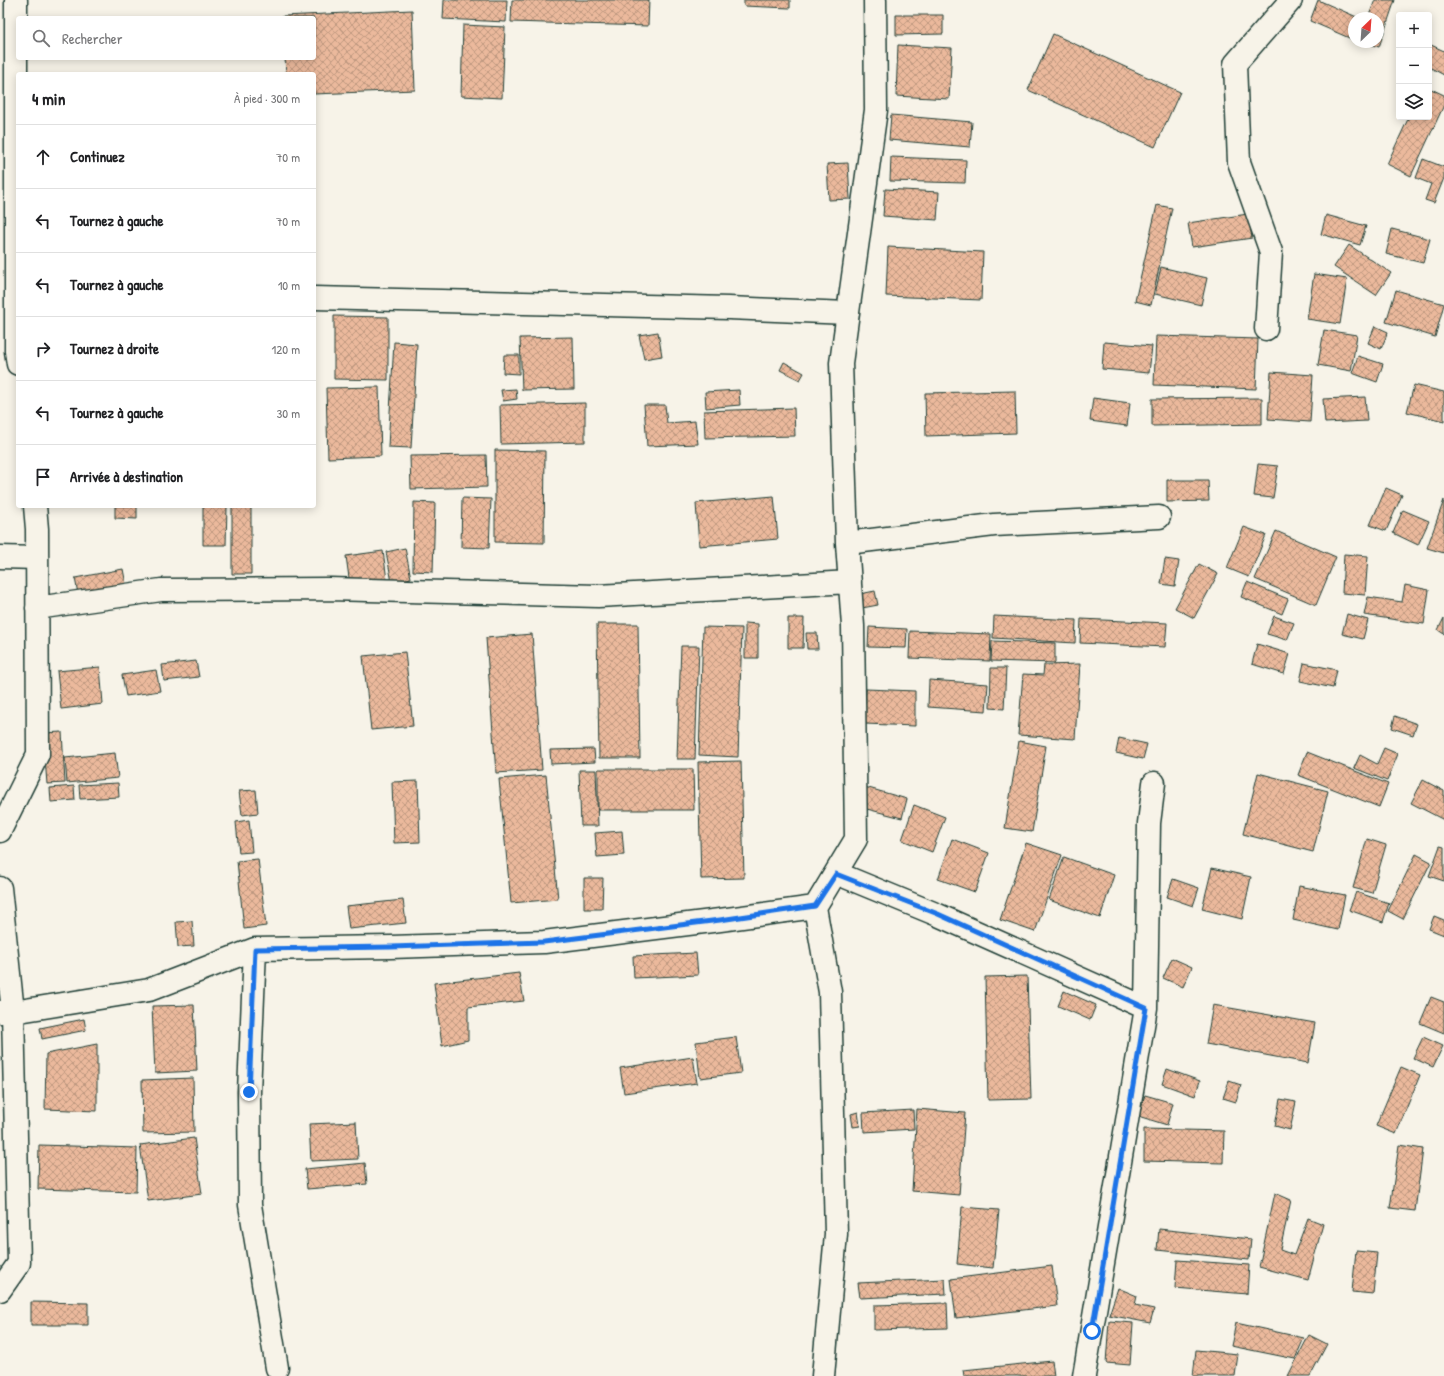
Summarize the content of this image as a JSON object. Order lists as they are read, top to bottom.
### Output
{
  "north": "top right",
  "page": {
    "map_buttons": ["+", "−"],
    "search": "Rechercher",
    "heading": ["4 min", "À pied · 300 m"],
    "list": [
      ["Continuez", "70 m"],
      ["Tournez à gauche", "70 m"],
      ["Tournez à gauche", "10 m"],
      ["Tournez à droite", "120 m"],
      ["Tournez à gauche", "30 m"],
      "Arrivée à destination"
    ]
  }
}
